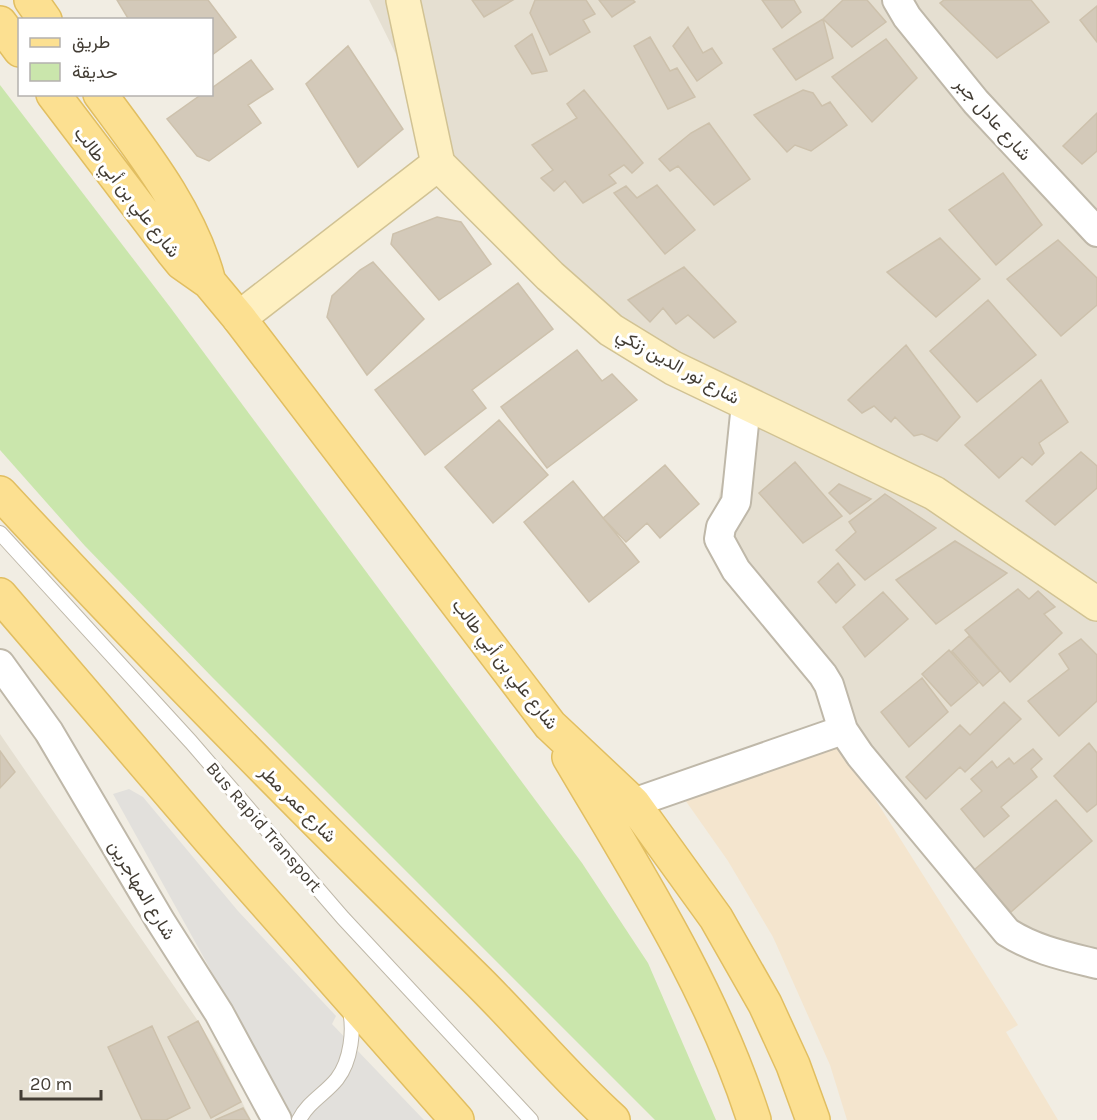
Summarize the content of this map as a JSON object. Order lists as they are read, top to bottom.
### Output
{
  "streets": {
    "main road": ["شارع علي بن أبي طالب", "شارع عمر مطر"],
    "street": ["شارع عادل جبر", "شارع نور الدين زنكي", "شارع المهاجرين"],
    "lane": ["Bus Rapid Transport"]
  },
  "legend": ["طريق", "حديقة"],
  "scale_bar": "20 m"
}
